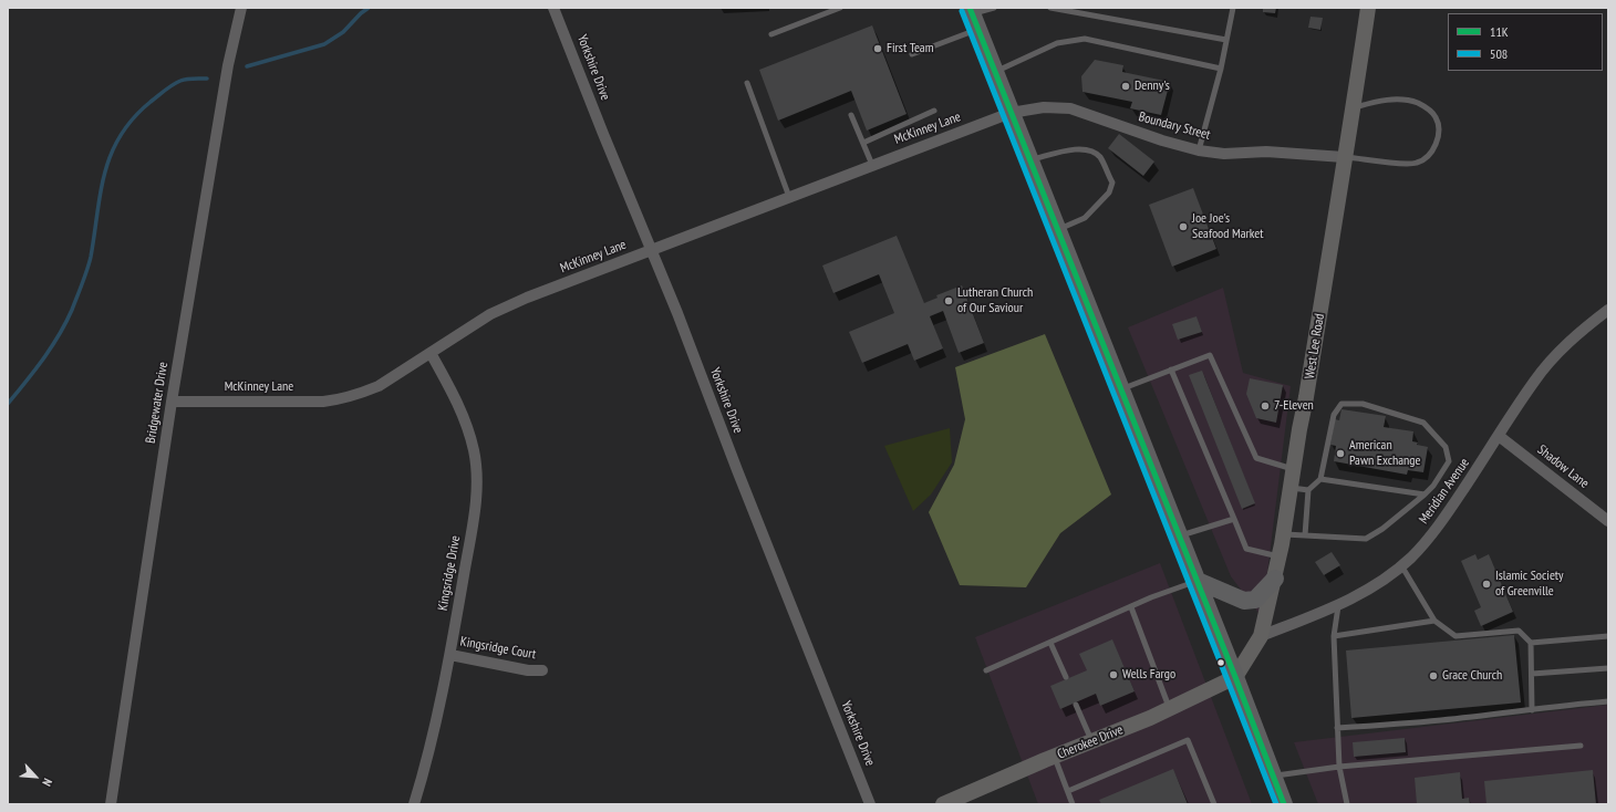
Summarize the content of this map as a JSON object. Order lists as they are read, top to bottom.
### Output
{
  "streets": {
    "street": [
      "Yorkshire Drive",
      "Boundary Street",
      "McKinney Lane",
      "West Lee Road",
      "Bridgewater Drive",
      "Shadow Lane",
      "Meridian Avenue",
      "Kingsridge Drive",
      "Kingsridge Court",
      "Cherokee Drive"
    ]
  },
  "crossings": [
    ["Yorkshire Drive", "McKinney Lane"],
    ["Boundary Street", "McKinney Lane"],
    ["Boundary Street", "West Lee Road"],
    ["McKinney Lane", "Bridgewater Drive"],
    ["McKinney Lane", "Kingsridge Drive"],
    ["West Lee Road", "Meridian Avenue"],
    ["West Lee Road", "Cherokee Drive"],
    ["Shadow Lane", "Meridian Avenue"],
    ["Kingsridge Drive", "Kingsridge Court"]
  ],
  "places": [
    "First Team",
    "Denny's",
    "Joe Joe's Seafood Market",
    "Lutheran Church of Our Saviour",
    "7-Eleven",
    "American Pawn Exchange",
    "Islamic Society of Greenville",
    "Wells Fargo",
    "Grace Church"
  ],
  "lines": ["transit line 11K", "transit line 508"],
  "legend": ["11K", "508"],
  "north": "bottom right"
}
